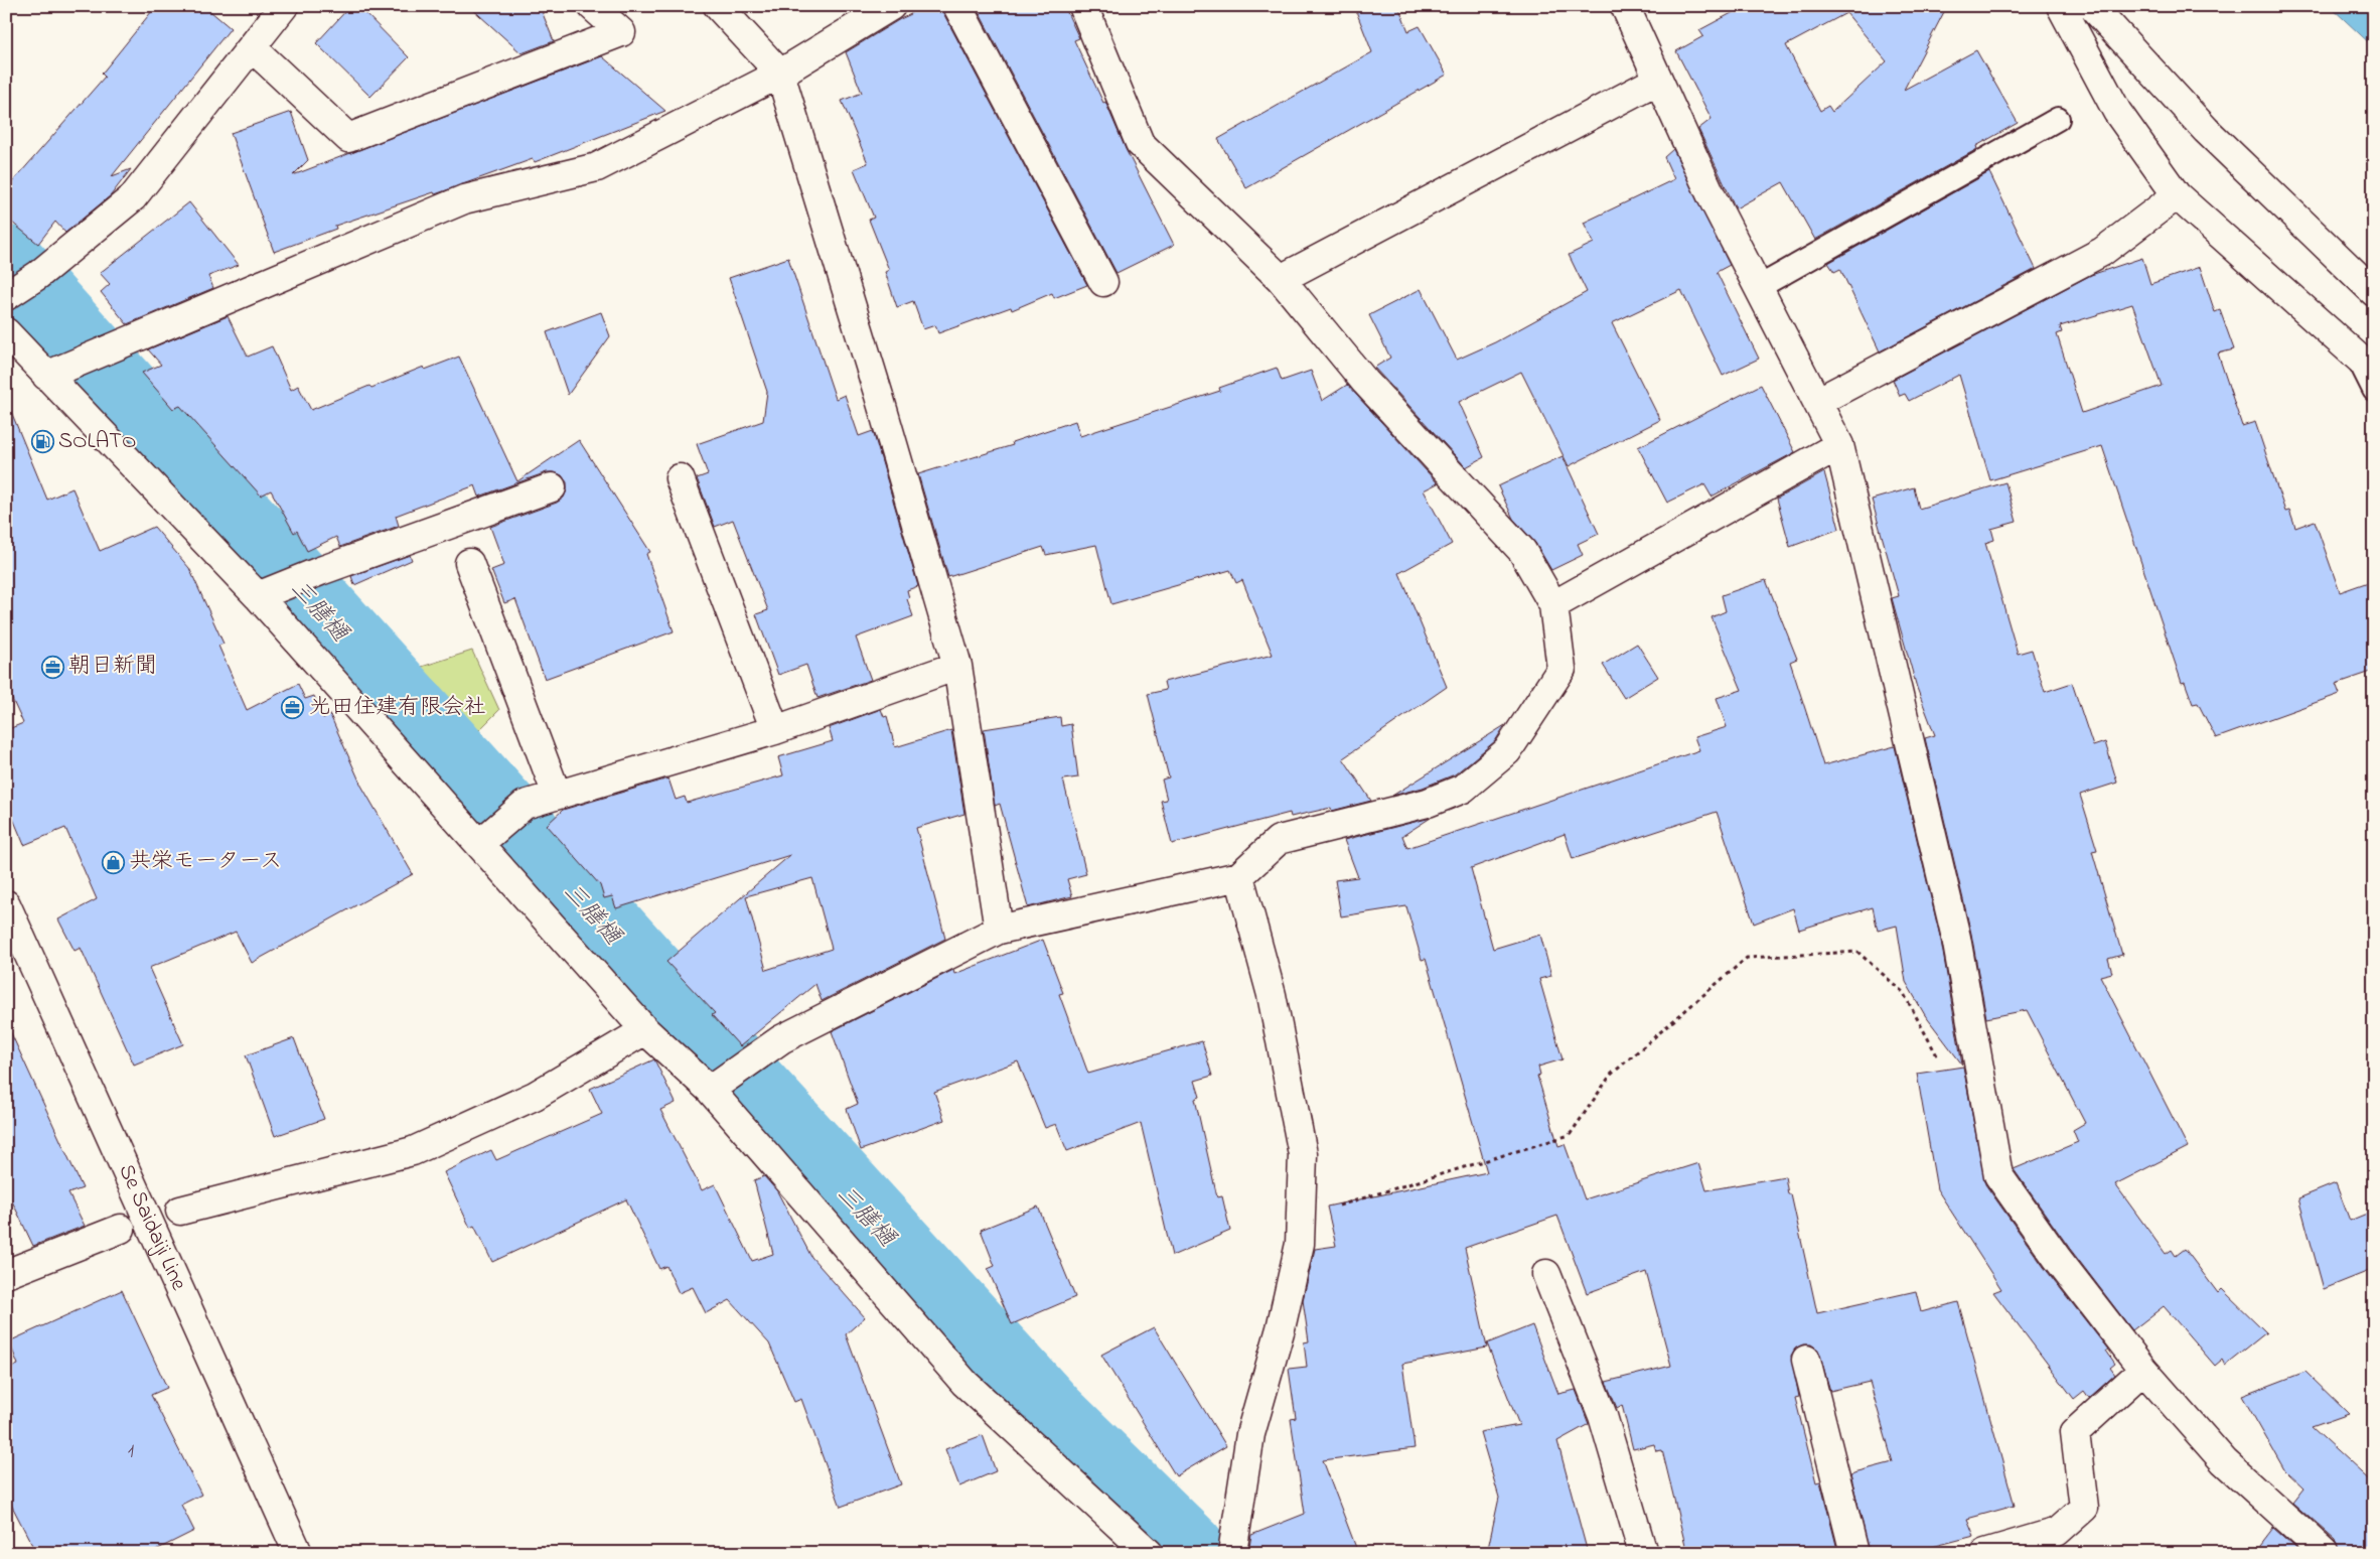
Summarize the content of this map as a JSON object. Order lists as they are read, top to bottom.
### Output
{
  "streets": {
    "street": ["Se Saidaiji Line"]
  },
  "water": ["三膳樋"],
  "places": {
    "fuel station": ["SOLATO"],
    "office": ["朝日新聞", "光田住建有限会社"],
    "shop": ["共栄モータース"]
  },
  "house_numbers": ["1"]
}
